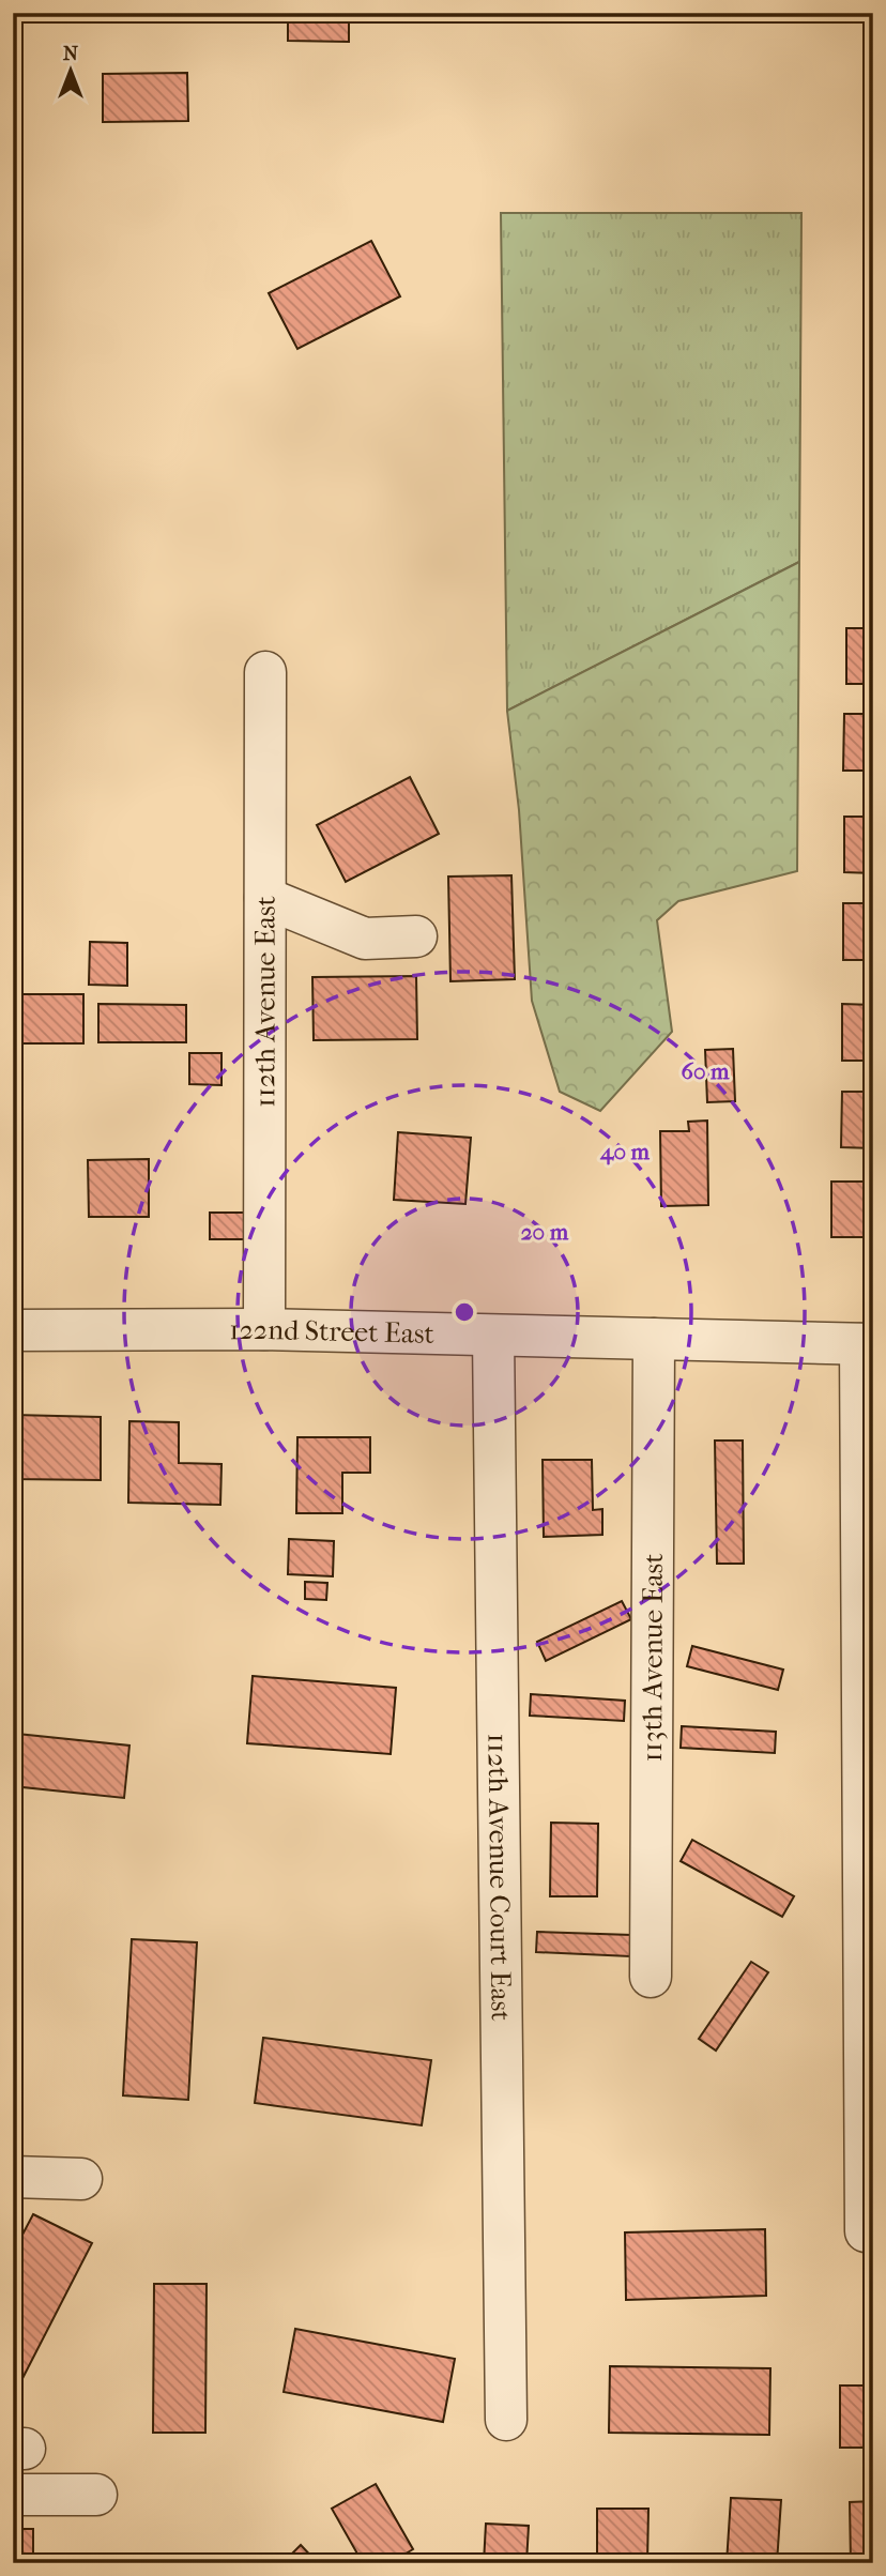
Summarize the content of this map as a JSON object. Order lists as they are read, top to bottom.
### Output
{
  "streets": {
    "street": [
      "112th Avenue East",
      "122nd Street East",
      "113th Avenue East",
      "112th Avenue Court East"
    ]
  },
  "crossings": [
    ["112th Avenue East", "122nd Street East"],
    ["122nd Street East", "113th Avenue East"],
    ["122nd Street East", "112th Avenue Court East"]
  ],
  "north": "top",
  "rings": ["60 m", "40 m", "20 m"]
}
